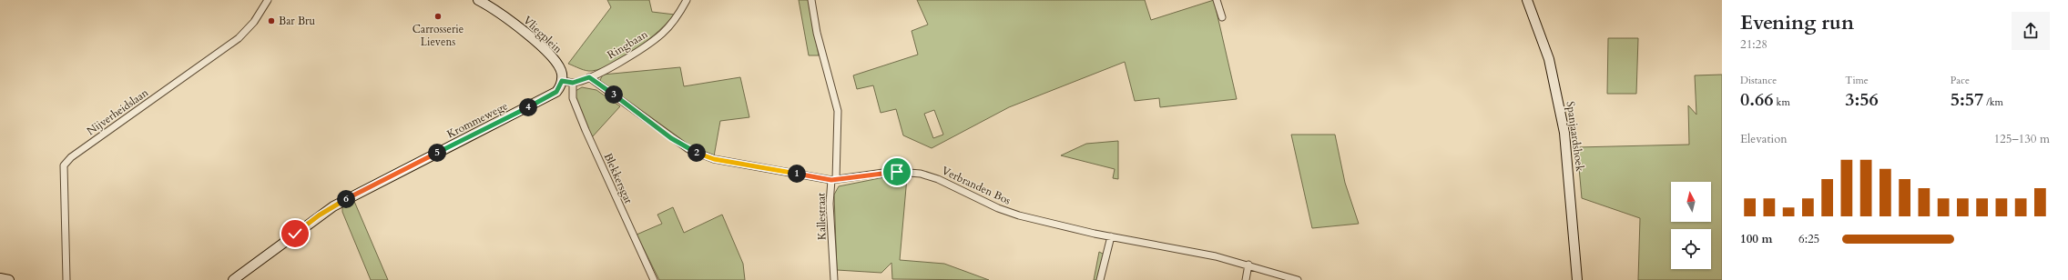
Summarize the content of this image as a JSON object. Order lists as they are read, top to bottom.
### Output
{
  "streets": {
    "street": [
      "Vliegplein",
      "Ringbaan",
      "Nijverheidslaan",
      "Krommewege",
      "Spanjaardshoek",
      "Blekkersgat",
      "Verbranden Bos",
      "Kallestraat"
    ]
  },
  "crossings": [
    ["Vliegplein", "Ringbaan"],
    ["Vliegplein", "Krommewege"],
    ["Ringbaan", "Krommewege"],
    ["Ringbaan", "Blekkersgat"],
    ["Ringbaan", "Kallestraat"],
    ["Verbranden Bos", "Kallestraat"]
  ],
  "places": ["Carrosserie Lievens", "Bar Bru"],
  "north": "top",
  "page": {
    "heading": ["Evening run", "21:28"],
    "stats": [
      ["Distance", "0.66 km"],
      ["Time", "3:56"],
      ["Pace", "5:57 /km"]
    ],
    "pins": [
      "3",
      "4",
      "2",
      "5",
      "1",
      "6"
    ],
    "chart": ["Elevation", "125–130 m"],
    "list": [
      {
        "name": "100 m",
        "note": "6:25"
      }
    ]
  }
}
